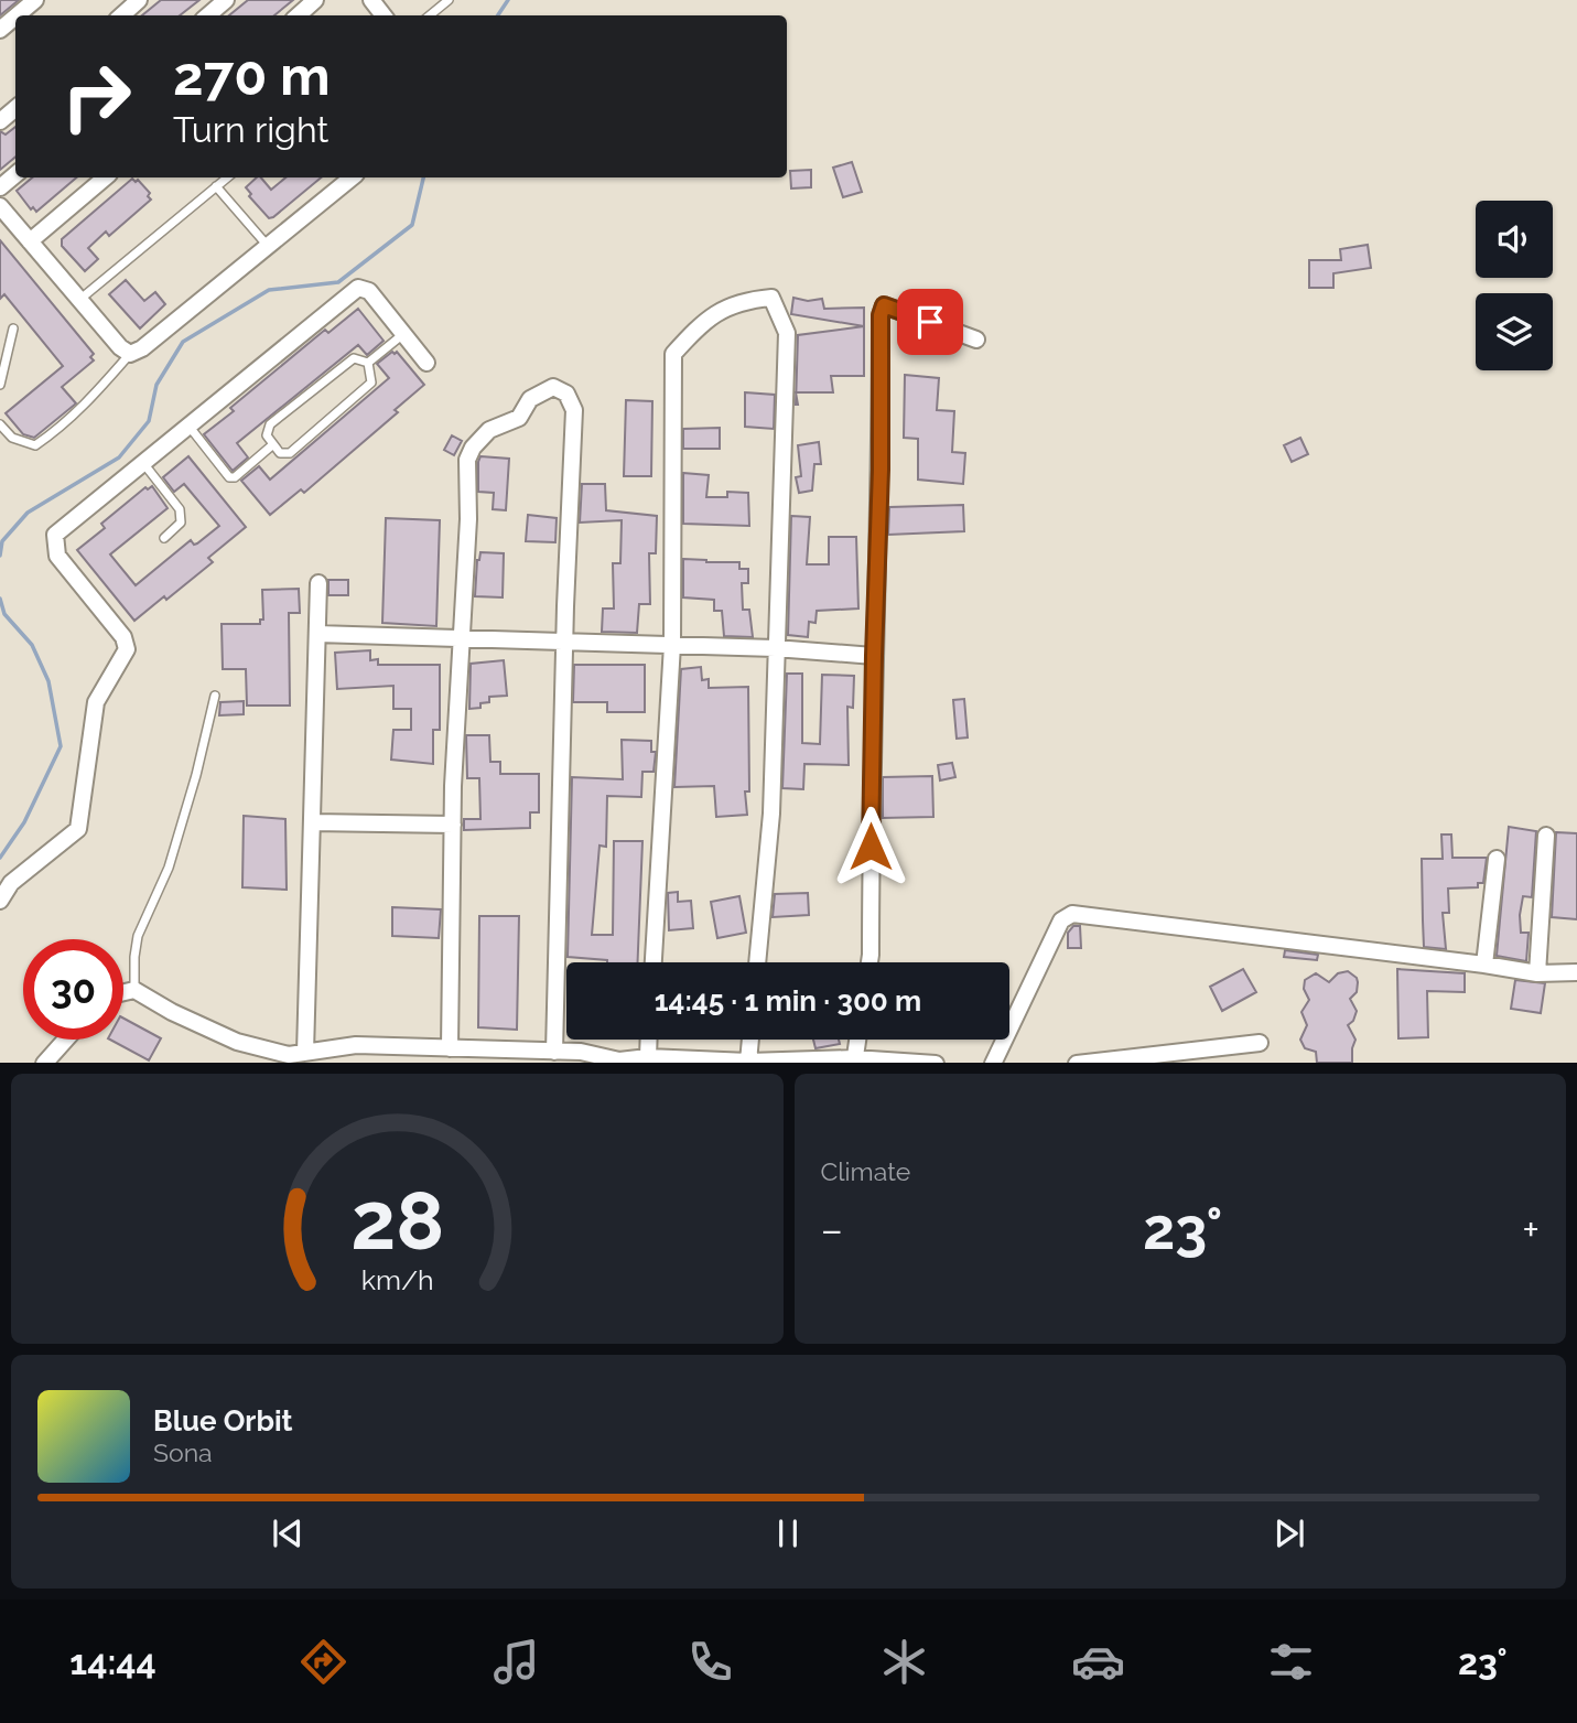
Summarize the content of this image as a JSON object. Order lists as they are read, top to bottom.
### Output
{
  "page": {
    "turn": ["270 m", "Turn right"],
    "limit": "30",
    "trip": "14:45 · 1 min · 300 m",
    "tile": "Climate",
    "heat": ["−", "23°", "+"],
    "song": ["Blue Orbit", "Sona"],
    "tabs": ["14:44", "23°"],
    "gauge": ["28", "km/h"]
  }
}
